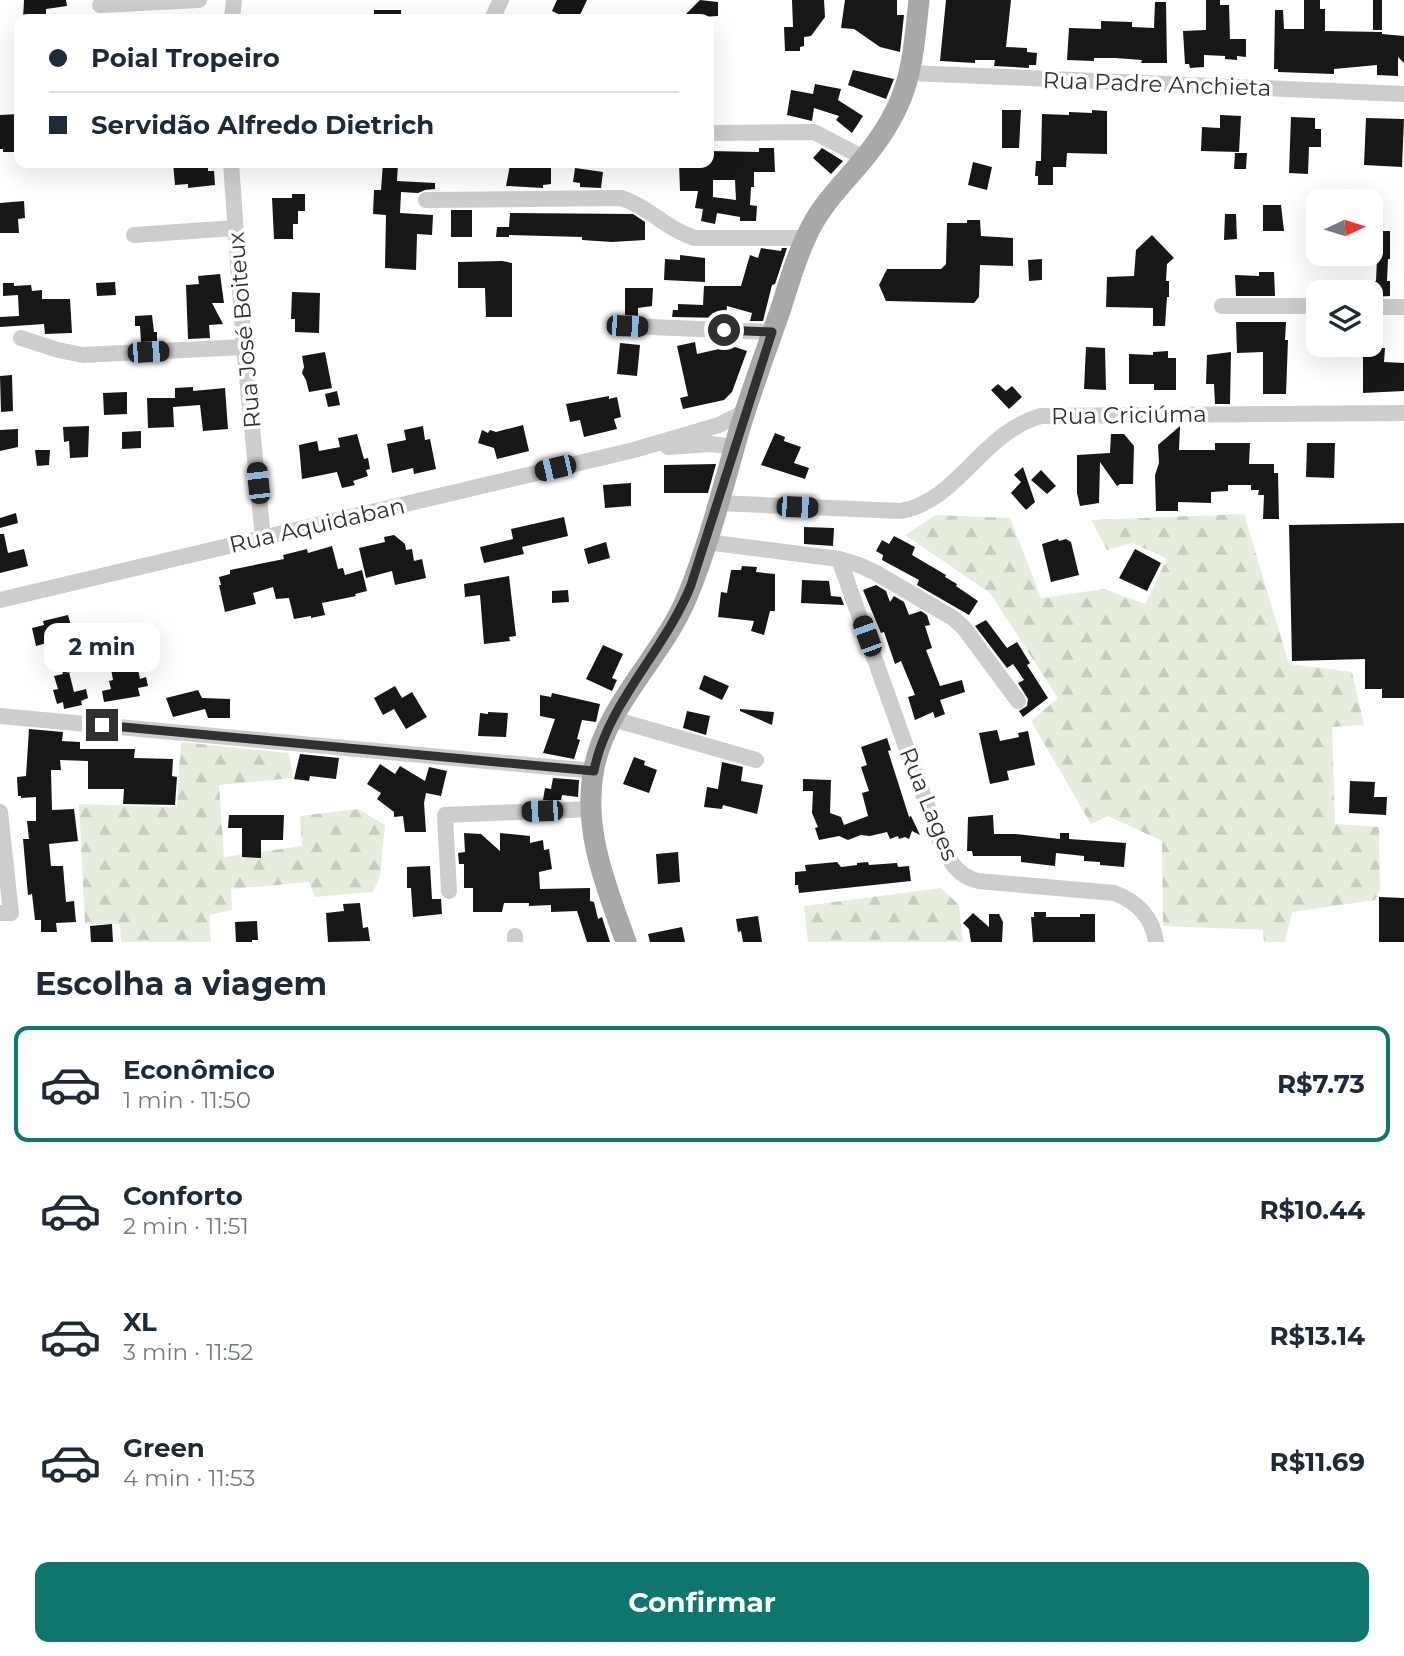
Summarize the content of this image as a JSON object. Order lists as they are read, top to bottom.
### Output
{
  "streets": {
    "street": [
      "Rua Padre Anchieta",
      "Rua José Boiteux",
      "Rua Criciúma",
      "Rua Aquidaban",
      "Rua Lages"
    ]
  },
  "crossings": [
    ["Rua José Boiteux", "Rua Aquidaban"]
  ],
  "north": "right",
  "page": {
    "banner": ["Poial Tropeiro", "Servidão Alfredo Dietrich"],
    "bubble": "2 min",
    "heading": "Escolha a viagem",
    "list": [
      {
        "name": "Econômico",
        "note": "1 min · 11:50",
        "value": "R$7.73"
      },
      {
        "name": "Conforto",
        "note": "2 min · 11:51",
        "value": "R$10.44"
      },
      {
        "name": "XL",
        "note": "3 min · 11:52",
        "value": "R$13.14"
      },
      {
        "name": "Green",
        "note": "4 min · 11:53",
        "value": "R$11.69"
      }
    ],
    "buttons": "Confirmar"
  }
}
